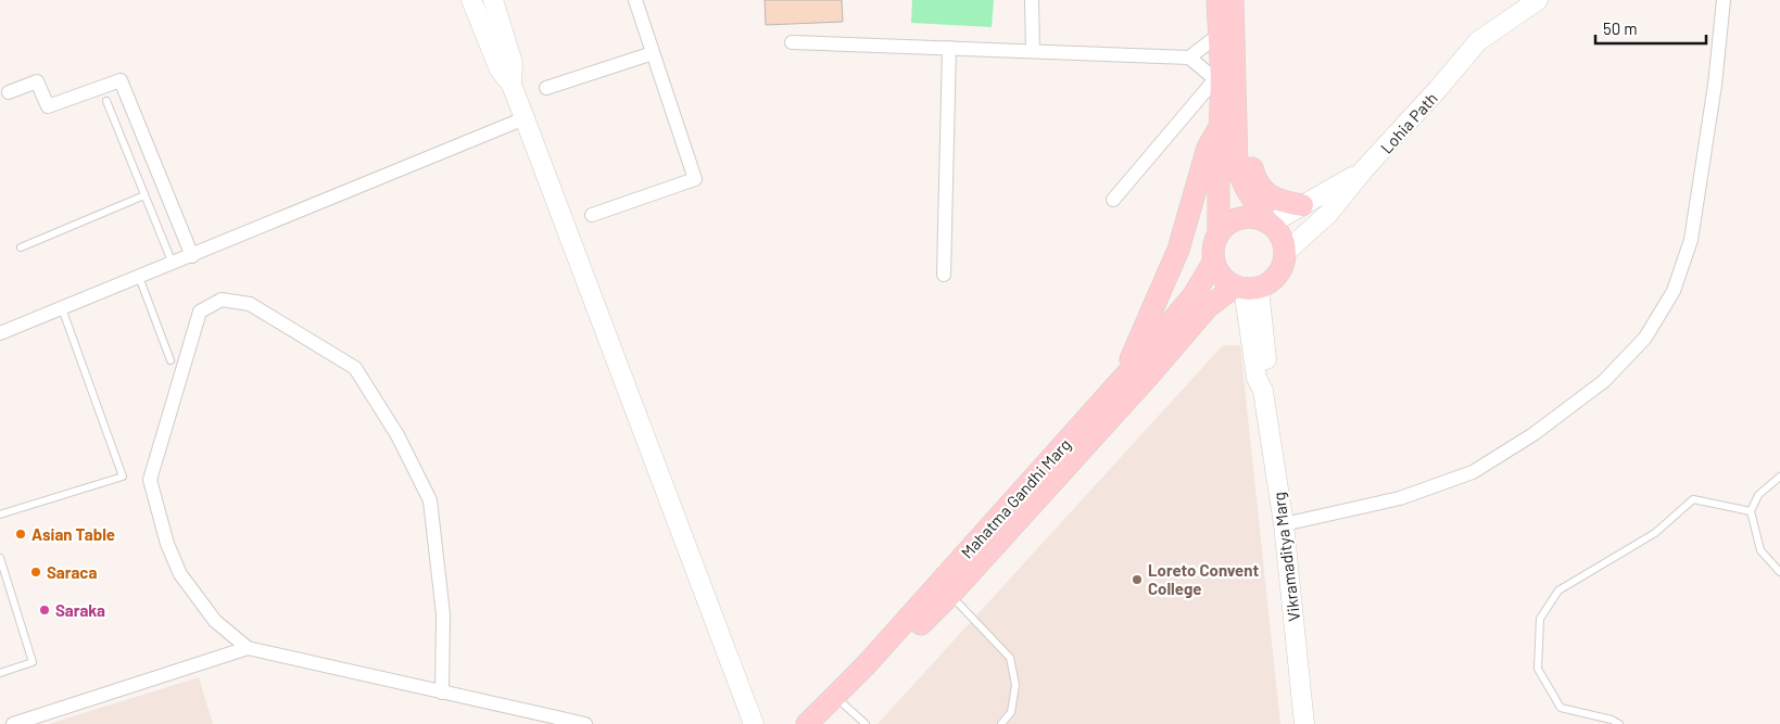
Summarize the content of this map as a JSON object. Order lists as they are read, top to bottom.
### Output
{
  "streets": {
    "main road": ["Lohia Path", "Mahatma Gandhi Marg", "Vikramaditya Marg"]
  },
  "crossings": [
    ["Lohia Path", "Mahatma Gandhi Marg"],
    ["Lohia Path", "Vikramaditya Marg"],
    ["Mahatma Gandhi Marg", "Vikramaditya Marg"]
  ],
  "places": [
    "Asian Table",
    "Saraca",
    "Loreto Convent College",
    "Saraka"
  ],
  "scale_bar": "50 m"
}
